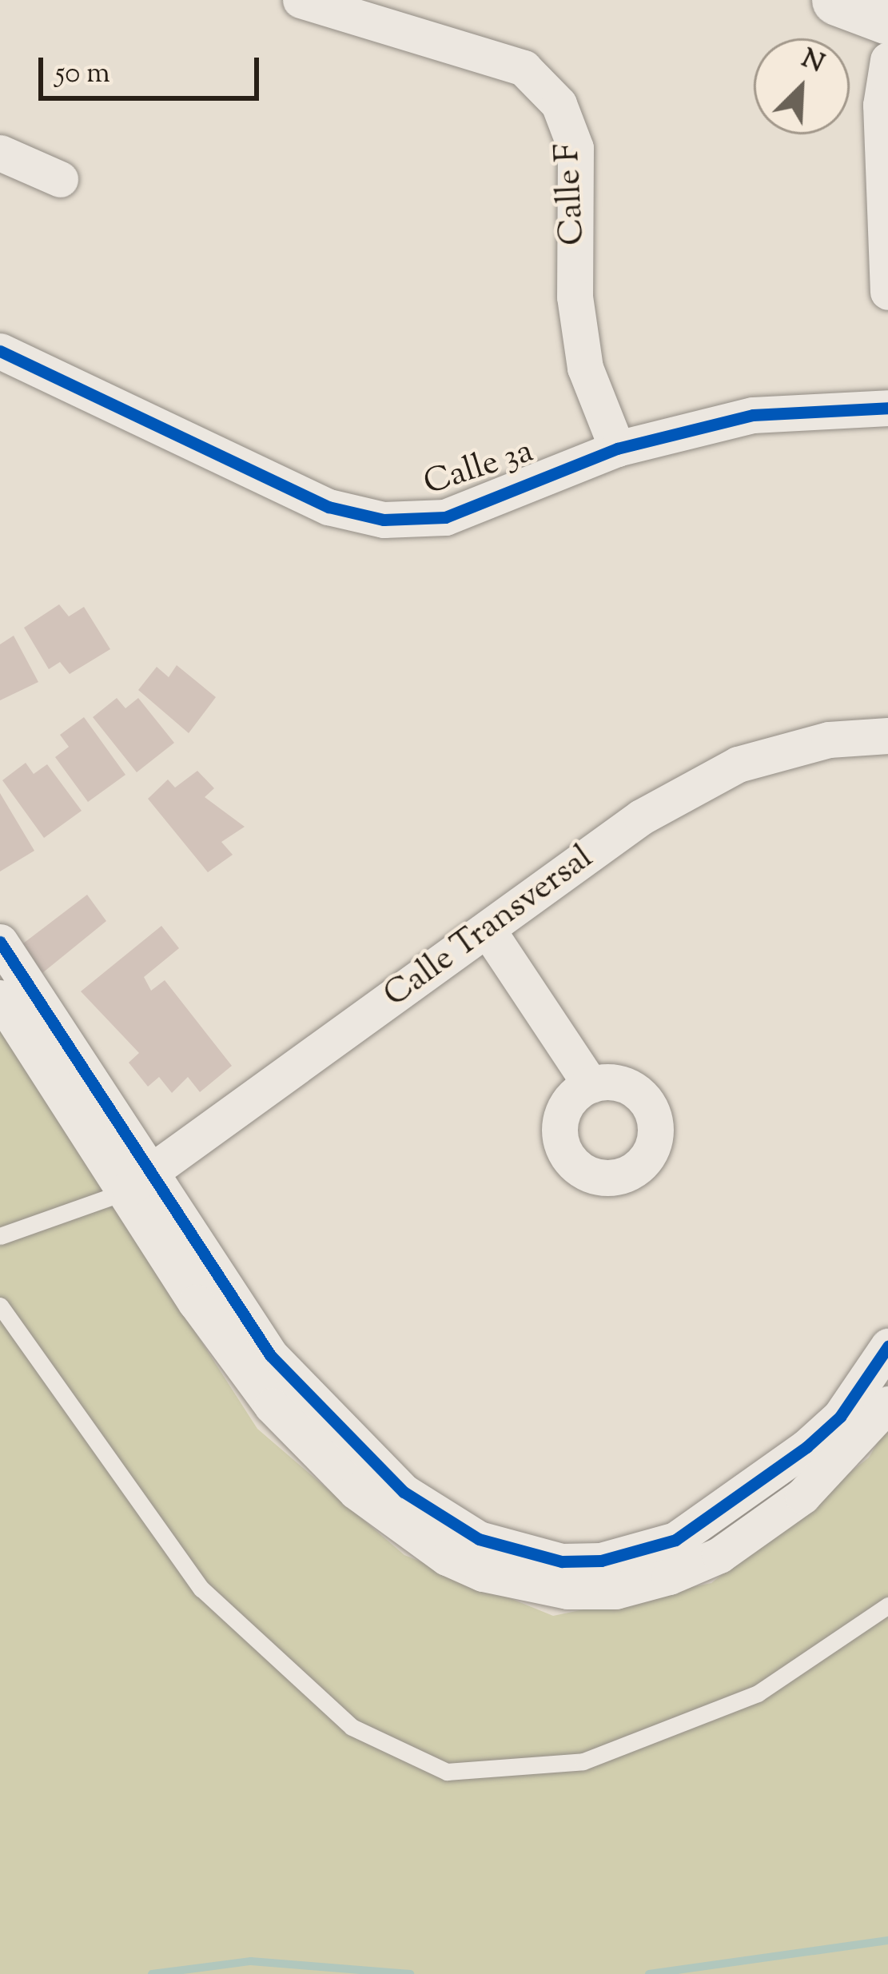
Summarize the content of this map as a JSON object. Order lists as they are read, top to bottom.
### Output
{
  "streets": {
    "street": ["Calle F", "Calle 3a", "Calle Transversal"]
  },
  "crossings": [
    ["Calle F", "Calle 3a"]
  ],
  "scale_bar": "50 m",
  "north": "top right"
}
